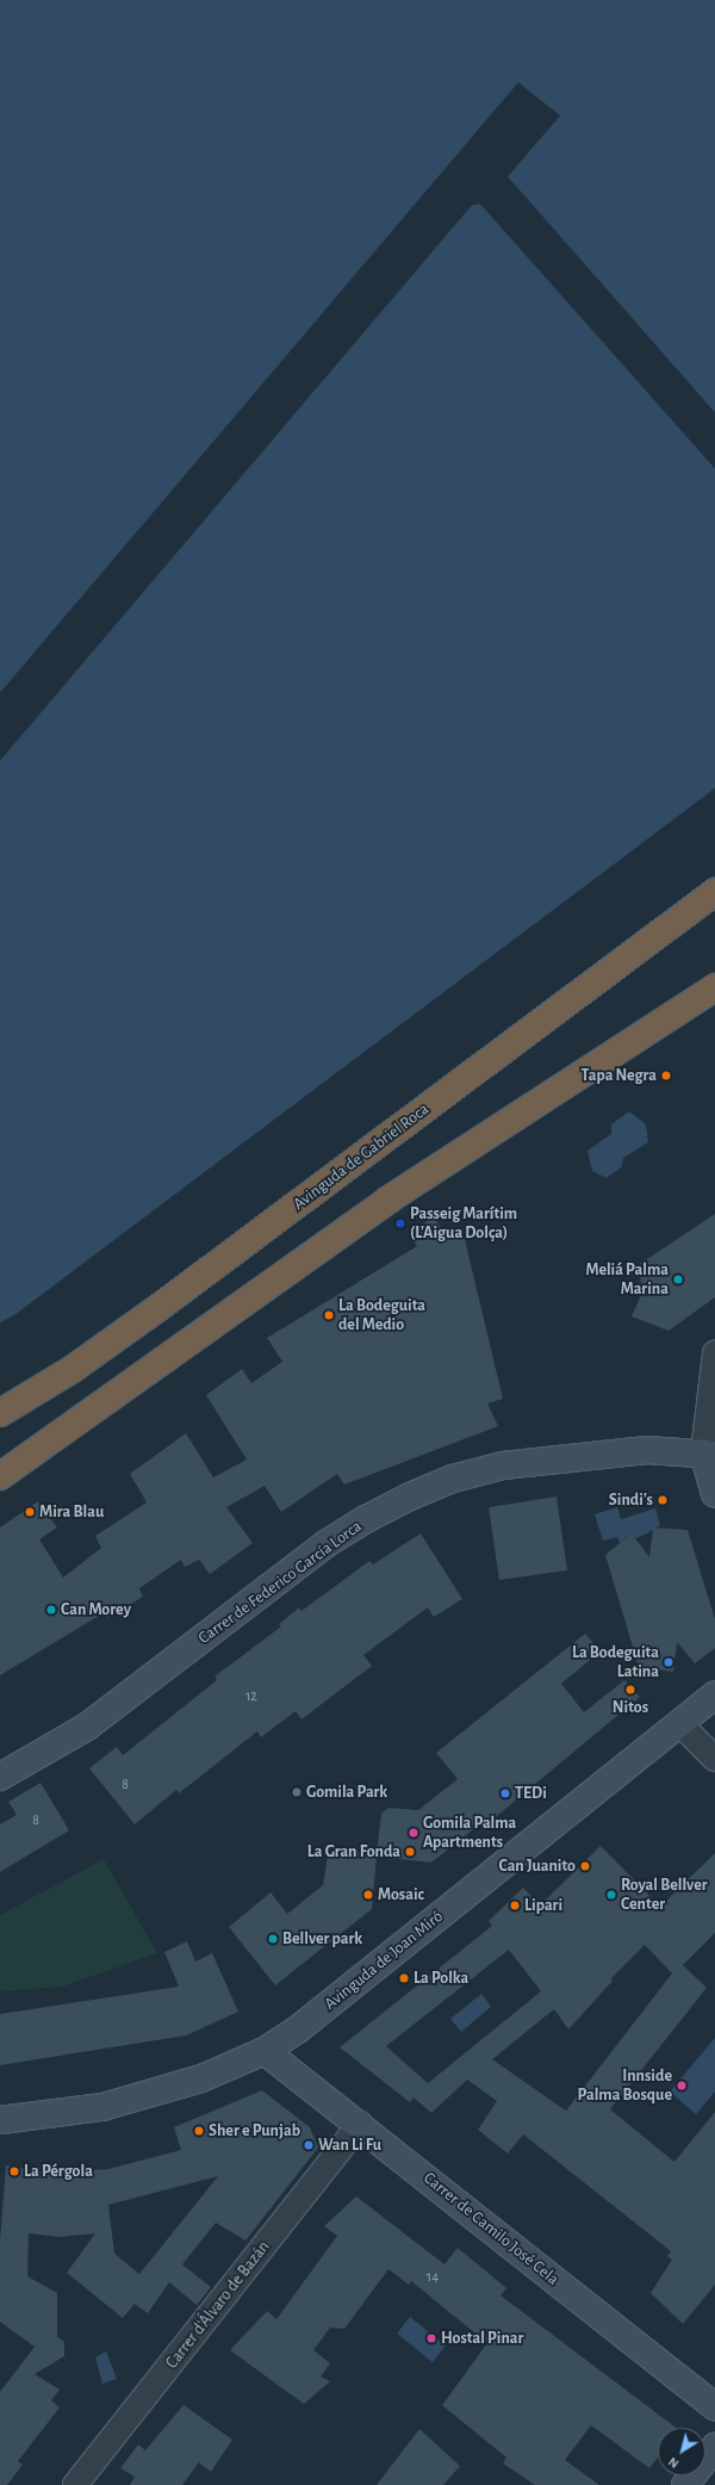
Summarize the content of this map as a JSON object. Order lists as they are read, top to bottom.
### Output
{
  "streets": {
    "highway": ["Avinguda de Gabriel Roca"],
    "street": [
      "Carrer de Federico García Lorca",
      "Avinguda de Joan Miró",
      "Carrer de Camilo José Cela",
      "Carrer d'Álvaro de Bazán"
    ]
  },
  "crossings": [
    ["Avinguda de Joan Miró", "Carrer de Camilo José Cela"],
    ["Carrer de Camilo José Cela", "Carrer d'Álvaro de Bazán"]
  ],
  "places": [
    "Tapa Negra",
    "Passeig Marítim (L'Aigua Dolça)",
    "Meliá Palma Marina",
    "La Bodeguita del Medio",
    "Sindi's",
    "Mira Blau",
    "Can Morey",
    "La Bodeguita Latina",
    "Nitos",
    "Gomila Park",
    "TEDi",
    "Gomila Palma Apartments",
    "La Gran Fonda",
    "Can Juanito",
    "Mosaic",
    "Royal Bellver Center",
    "Lipari",
    "Bellver park",
    "La Polka",
    "Innside Palma Bosque",
    "Sher e Punjab",
    "Wan Li Fu",
    "La Pérgola",
    "Hostal Pinar"
  ],
  "house_numbers": [
    "12",
    "8",
    "8",
    "14"
  ],
  "north": "bottom left"
}
